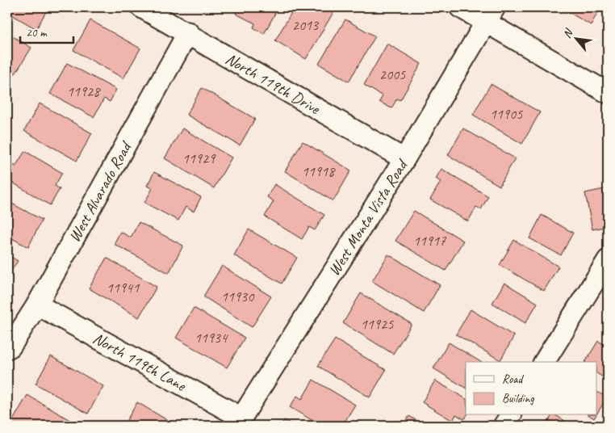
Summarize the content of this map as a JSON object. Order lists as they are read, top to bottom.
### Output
{
  "streets": {
    "street": [
      "North 119th Drive",
      "West Alvarado Road",
      "West Monta Vista Road",
      "North 119th Lane"
    ]
  },
  "crossings": [
    ["North 119th Drive", "West Alvarado Road"],
    ["North 119th Drive", "West Monta Vista Road"],
    ["West Alvarado Road", "North 119th Lane"],
    ["West Monta Vista Road", "North 119th Lane"]
  ],
  "house_numbers": [
    "2013",
    "2005",
    "11928",
    "11905",
    "11929",
    "11918",
    "11917",
    "11941",
    "11930",
    "11925",
    "11934"
  ],
  "legend": ["Road", "Building"],
  "scale_bar": "20 m",
  "north": "top left"
}
